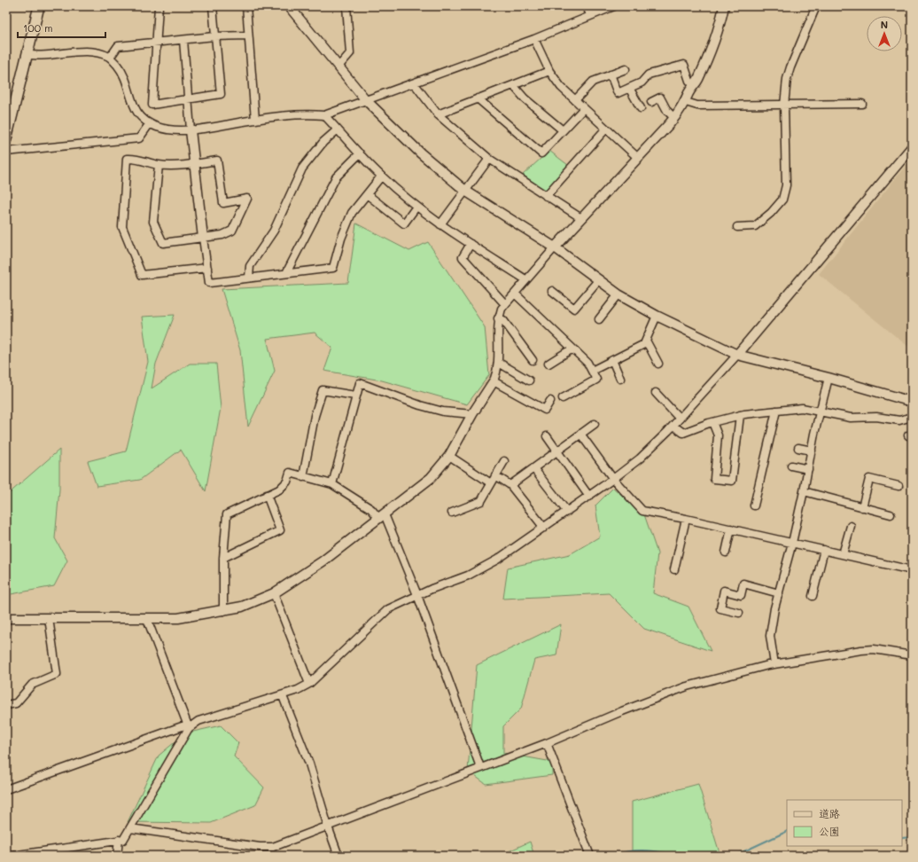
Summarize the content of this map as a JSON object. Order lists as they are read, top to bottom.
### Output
{
  "legend": ["道路", "公園"],
  "scale_bar": "100 m",
  "north": "top"
}
